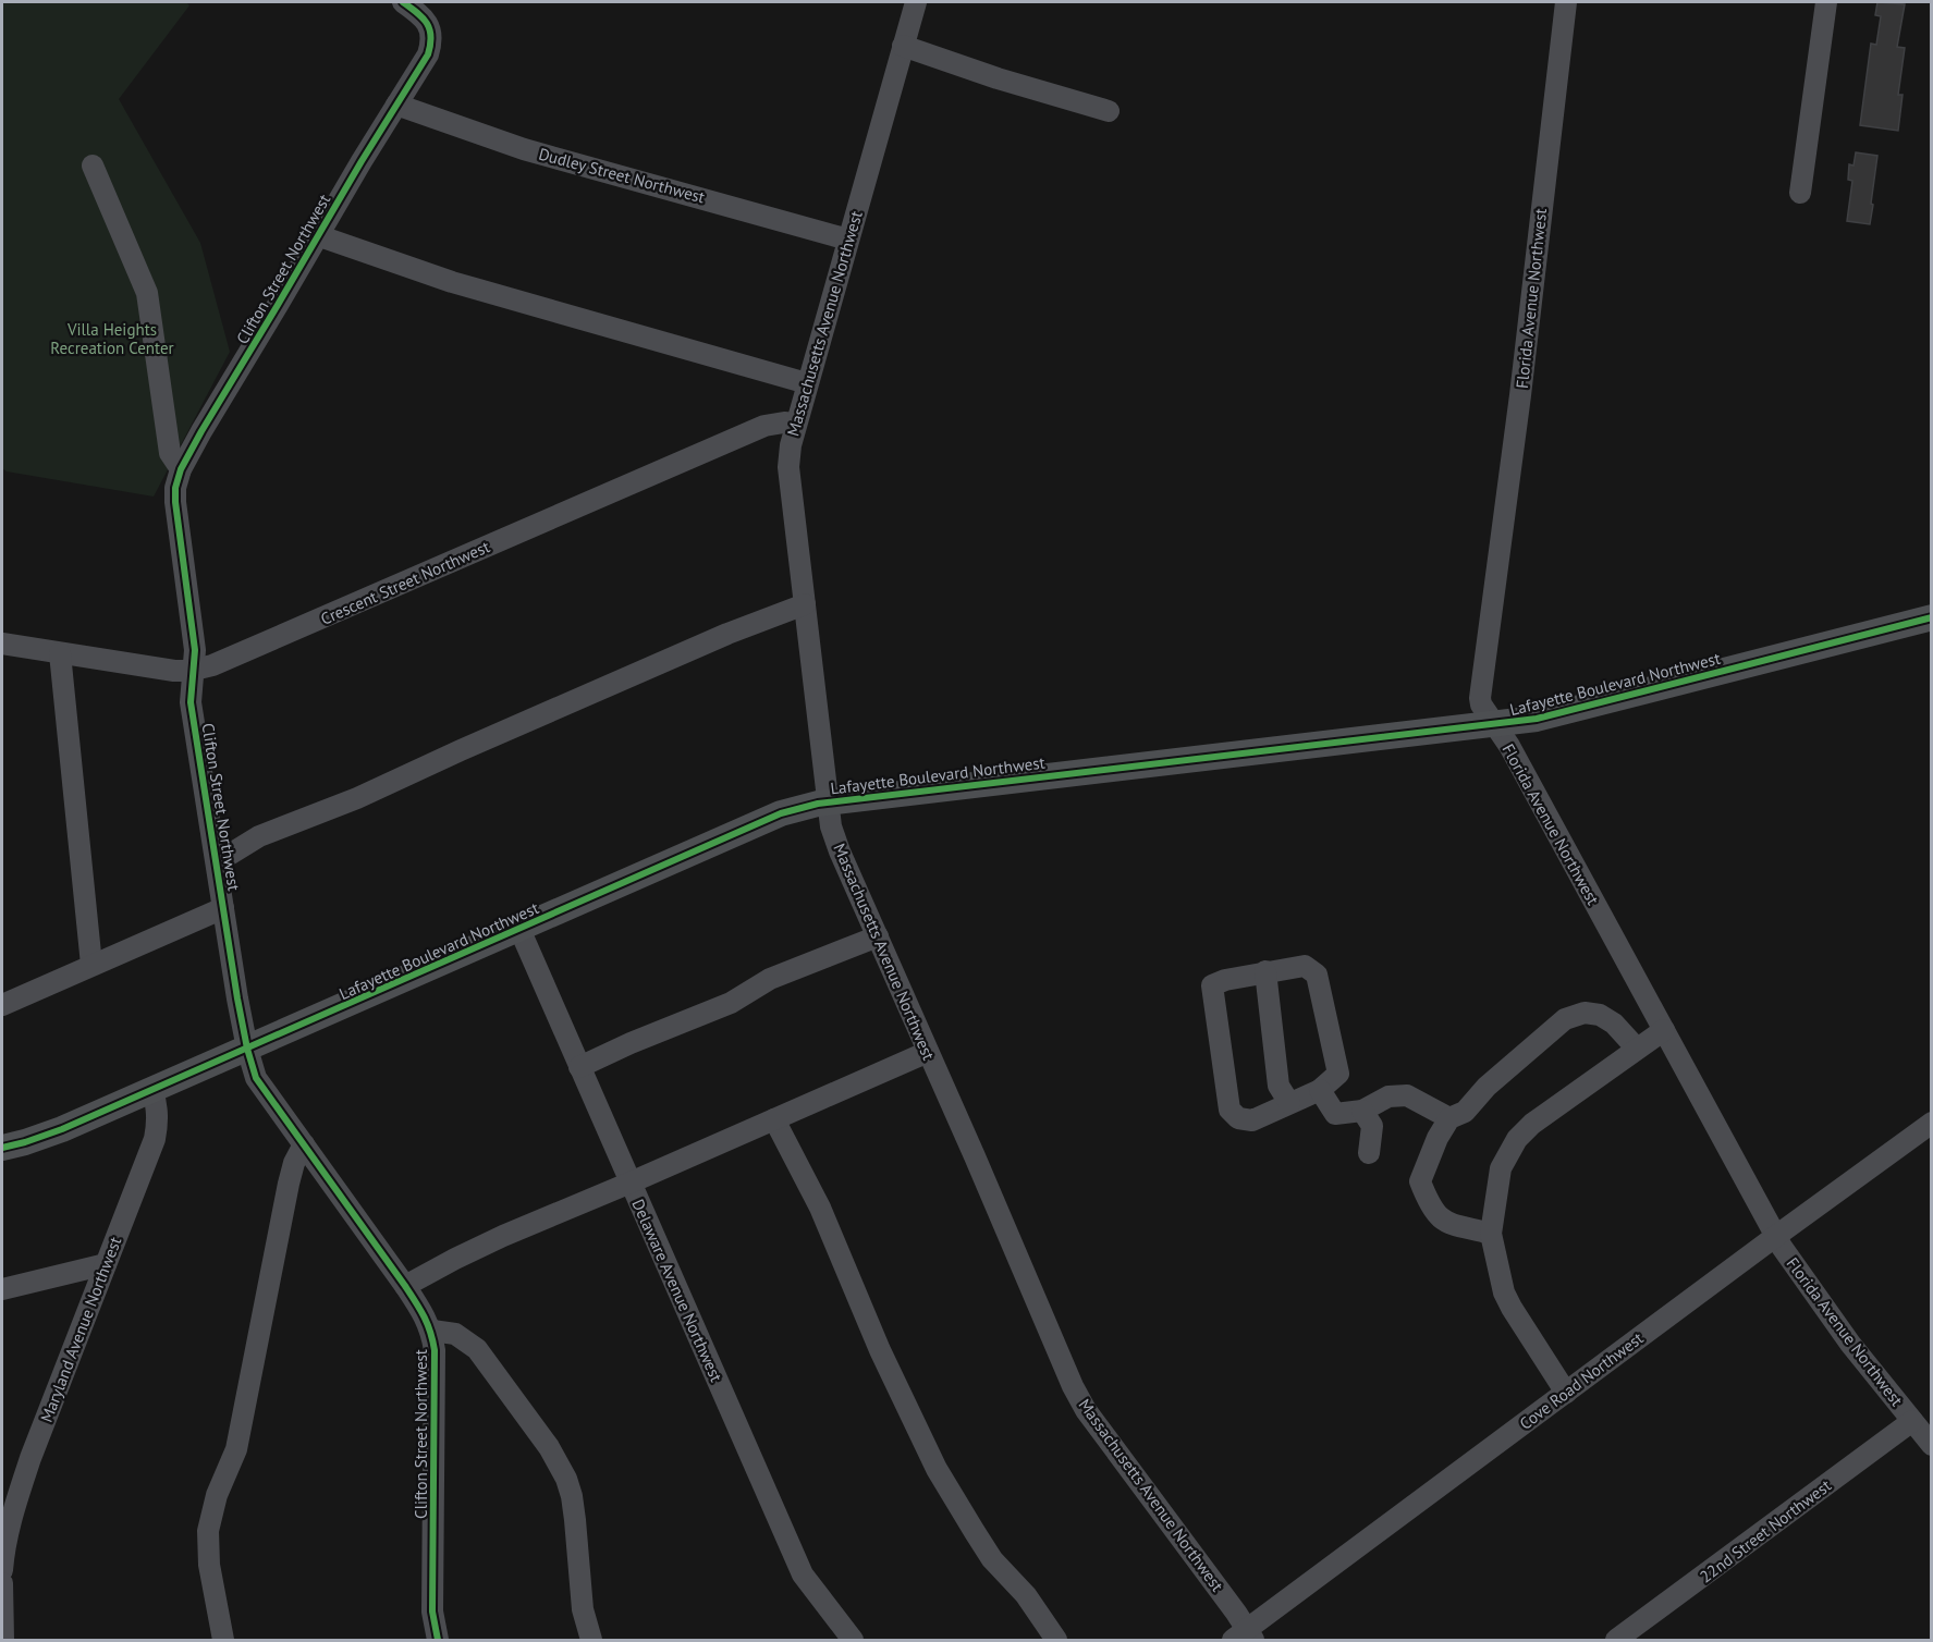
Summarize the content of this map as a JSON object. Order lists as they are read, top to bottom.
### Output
{
  "streets": {
    "main road": ["Lafayette Boulevard Northwest"],
    "street": [
      "Dudley Street Northwest",
      "Clifton Street Northwest",
      "Florida Avenue Northwest",
      "Massachusetts Avenue Northwest",
      "Crescent Street Northwest",
      "Delaware Avenue Northwest",
      "Maryland Avenue Northwest",
      "Cove Road Northwest",
      "22nd Street Northwest"
    ]
  },
  "crossings": [
    ["Dudley Street Northwest", "Clifton Street Northwest"],
    ["Dudley Street Northwest", "Massachusetts Avenue Northwest"],
    ["Clifton Street Northwest", "Crescent Street Northwest"],
    ["Clifton Street Northwest", "Lafayette Boulevard Northwest"],
    ["Florida Avenue Northwest", "Lafayette Boulevard Northwest"],
    ["Florida Avenue Northwest", "Cove Road Northwest"],
    ["Florida Avenue Northwest", "22nd Street Northwest"],
    ["Massachusetts Avenue Northwest", "Crescent Street Northwest"],
    ["Massachusetts Avenue Northwest", "Lafayette Boulevard Northwest"],
    ["Massachusetts Avenue Northwest", "Cove Road Northwest"],
    ["Lafayette Boulevard Northwest", "Delaware Avenue Northwest"],
    ["Lafayette Boulevard Northwest", "Maryland Avenue Northwest"]
  ],
  "parks": ["Villa Heights Recreation Center"]
}
